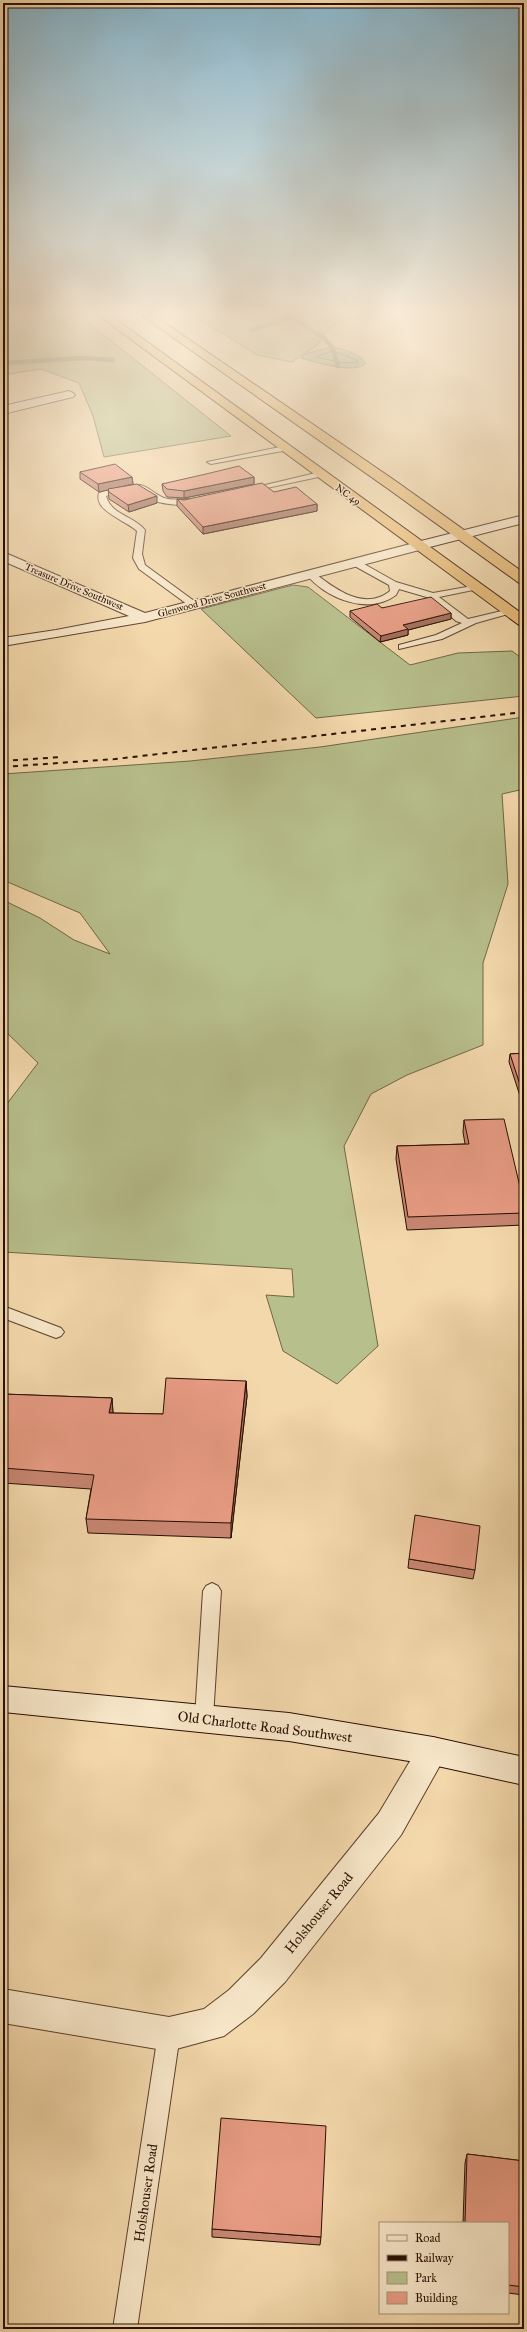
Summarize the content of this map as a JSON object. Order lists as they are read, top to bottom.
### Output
{
  "streets": {
    "highway": ["NC 49"],
    "street": [
      "Treasure Drive Southwest",
      "Glenwood Drive Southwest",
      "Old Charlotte Road Southwest",
      "Holshouser Road"
    ]
  },
  "crossings": [
    ["NC 49", "Glenwood Drive Southwest"],
    ["Treasure Drive Southwest", "Glenwood Drive Southwest"],
    ["Old Charlotte Road Southwest", "Holshouser Road"]
  ],
  "legend": [
    "Road",
    "Railway",
    "Park",
    "Building"
  ]
}
